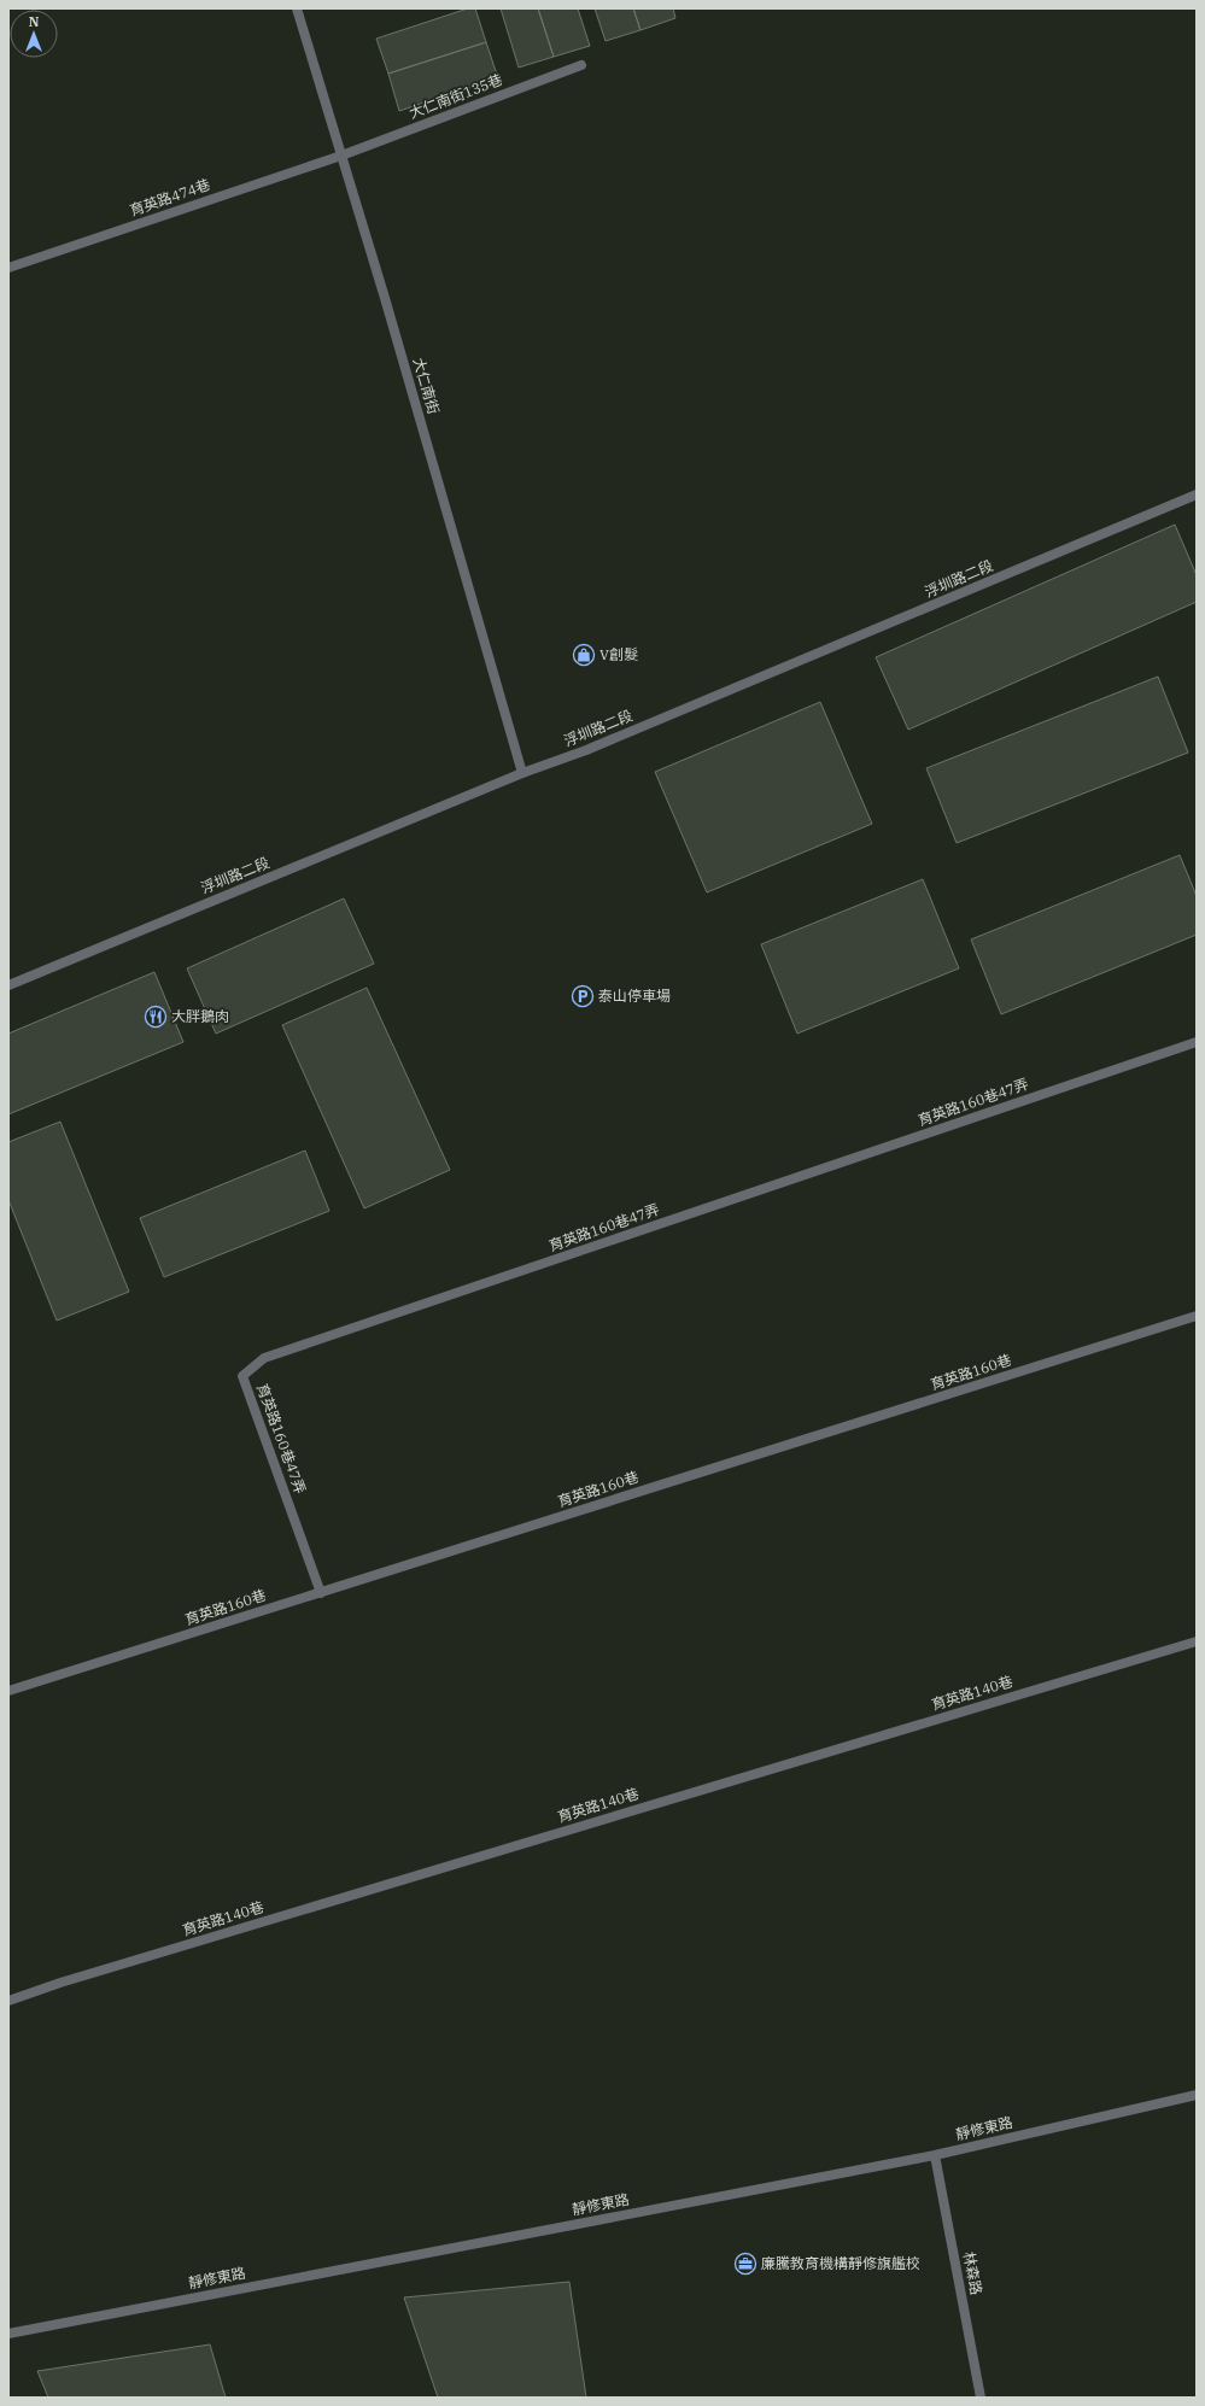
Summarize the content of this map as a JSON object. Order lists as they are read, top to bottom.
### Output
{
  "streets": {
    "street": [
      "大仁南街135巷",
      "育英路474巷",
      "大仁南街",
      "浮圳路二段",
      "育英路160巷47弄",
      "育英路160巷",
      "育英路140巷",
      "靜修東路",
      "林森路"
    ]
  },
  "crossings": [
    ["大仁南街135巷", "育英路474巷"],
    ["大仁南街135巷", "大仁南街"],
    ["育英路474巷", "大仁南街"],
    ["大仁南街", "浮圳路二段"],
    ["育英路160巷47弄", "育英路160巷"],
    ["靜修東路", "林森路"]
  ],
  "places": {
    "shop": ["V創髮"],
    "parking": ["泰山停車場"],
    "restaurant": ["大胖鵝肉"],
    "office": ["廉騰教育機構靜修旗艦校"]
  },
  "north": "top"
}
